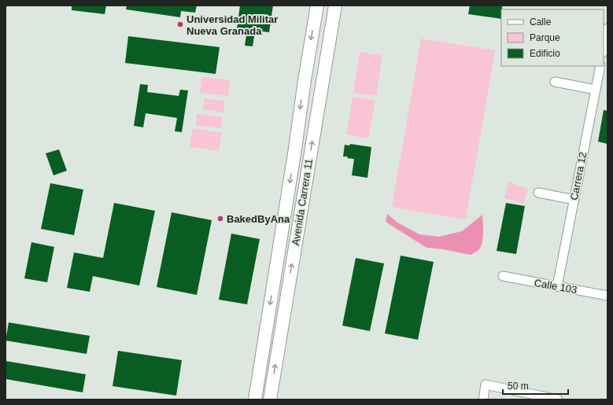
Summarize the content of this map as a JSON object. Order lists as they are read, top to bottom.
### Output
{
  "streets": {
    "main road": ["Avenida Carrera 11"],
    "street": ["Carrera 12", "Calle 103"]
  },
  "crossings": [
    ["Carrera 12", "Calle 103"]
  ],
  "places": ["Universidad Militar Nueva Granada", "BakedByAna"],
  "legend": ["Calle", "Parque", "Edificio"],
  "scale_bar": "50 m"
}
